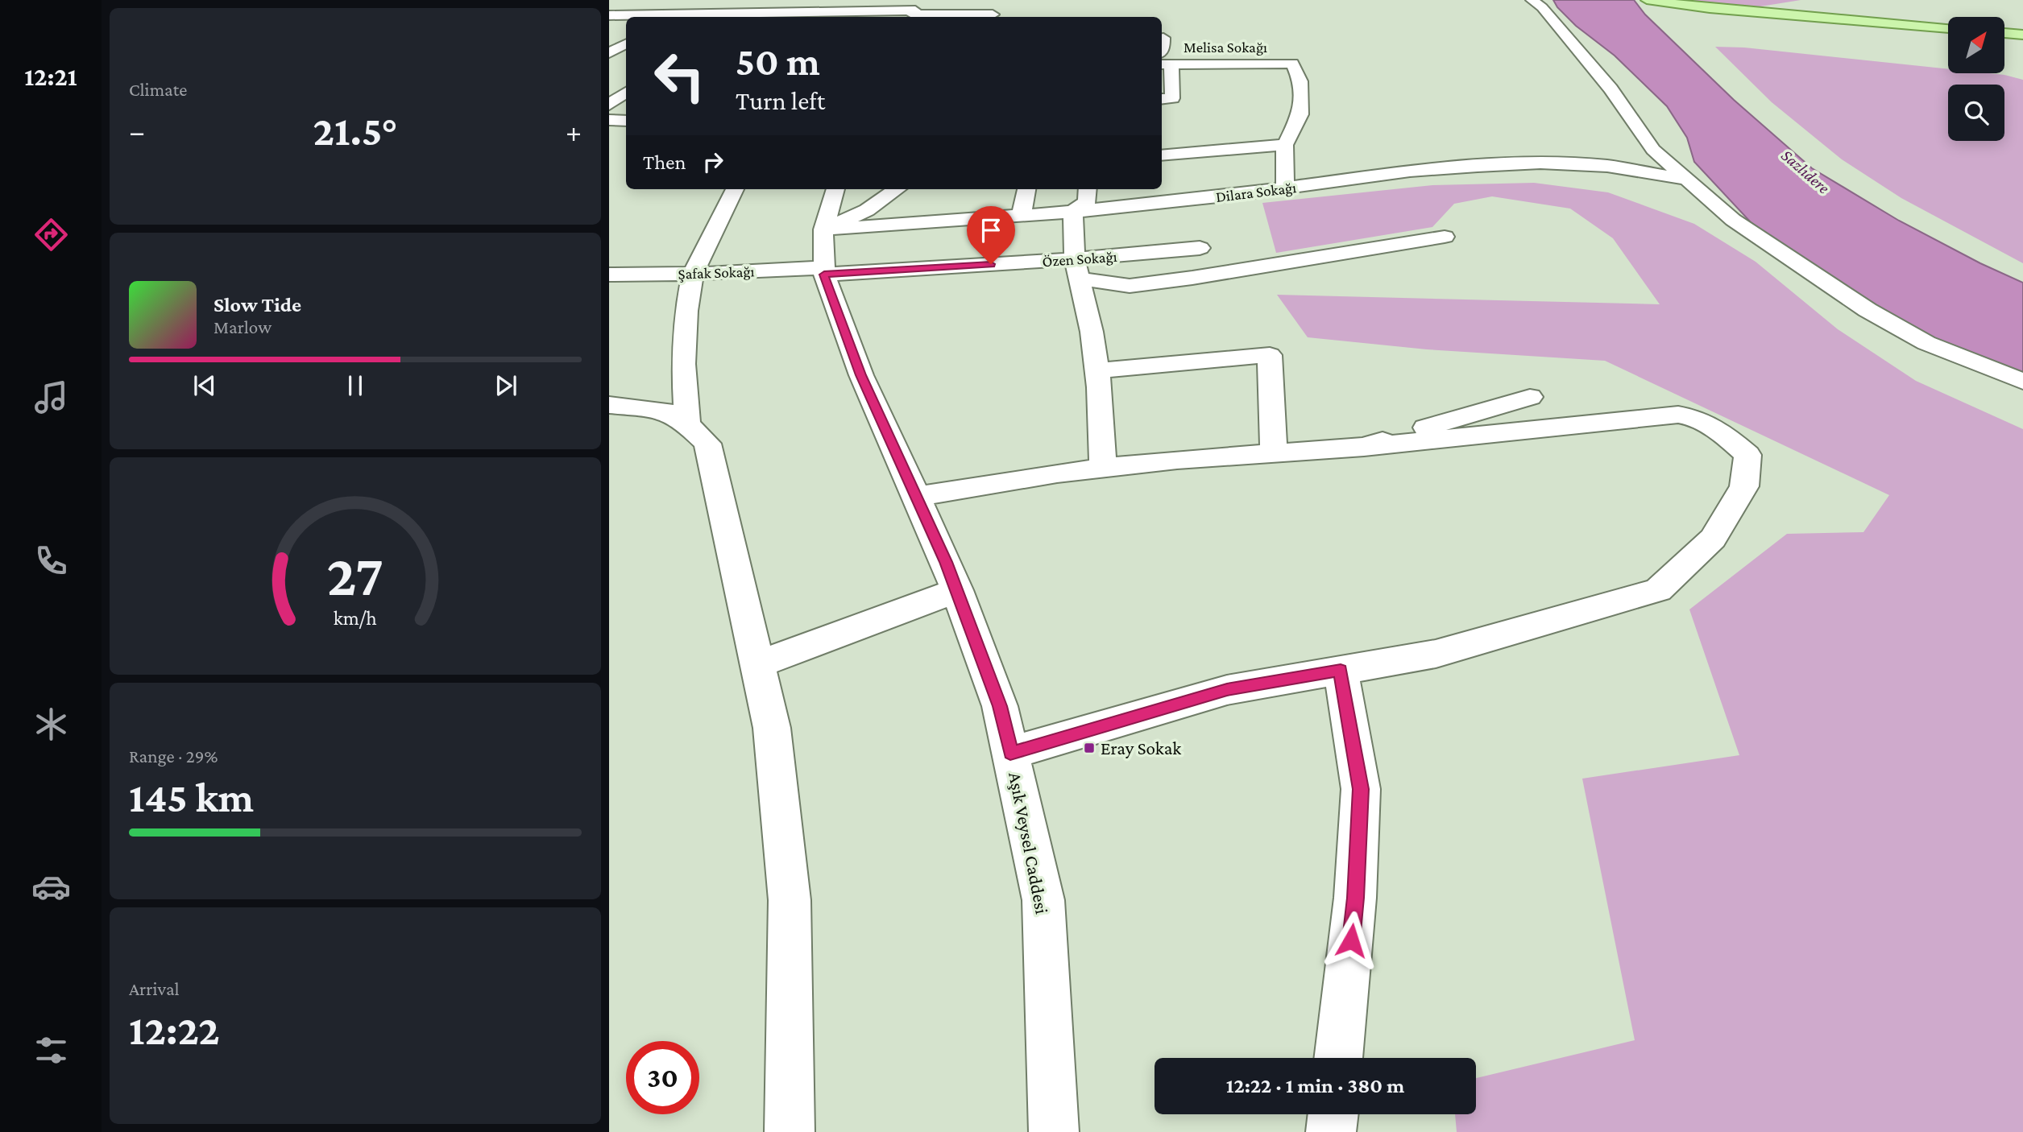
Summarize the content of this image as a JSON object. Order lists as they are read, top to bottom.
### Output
{
  "streets": {
    "street": [
      "Melisa Sokağı",
      "Dilara Sokağı",
      "Özen Sokağı",
      "Şafak Sokağı",
      "Aşık Veysel Caddesi"
    ]
  },
  "crossings": [
    ["Dilara Sokağı", "Aşık Veysel Caddesi"],
    ["Özen Sokağı", "Şafak Sokağı"],
    ["Özen Sokağı", "Aşık Veysel Caddesi"],
    ["Şafak Sokağı", "Aşık Veysel Caddesi"]
  ],
  "water": ["Sazlıdere"],
  "places": {
    "transit": ["Eray Sokak"]
  },
  "north": "top right",
  "page": {
    "tabs": "12:21",
    "tile": [
      "Climate",
      ["Range · 29%", "145 km"],
      ["Arrival", "12:22"]
    ],
    "turn": ["50 m", "Turn left"],
    "heat": ["−", "21.5°", "+"],
    "then": "Then",
    "song": ["Slow Tide", "Marlow"],
    "limit": "30",
    "trip": "12:22 · 1 min · 380 m",
    "gauge": ["27", "km/h"]
  }
}
